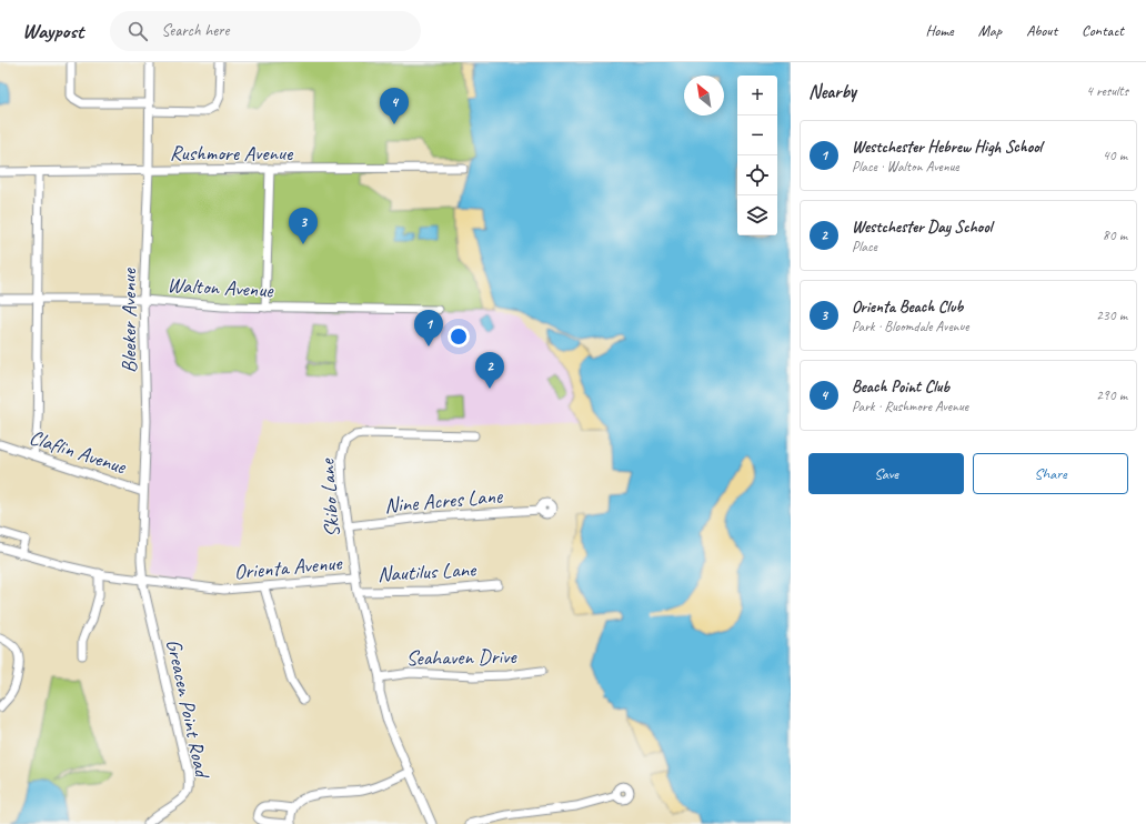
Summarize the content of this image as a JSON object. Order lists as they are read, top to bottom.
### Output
{
  "streets": {
    "street": [
      "Rushmore Avenue",
      "Walton Avenue",
      "Bleeker Avenue",
      "Claflin Avenue",
      "Skibo Lane",
      "Nine Acres Lane",
      "Orienta Avenue",
      "Nautilus Lane",
      "Seahaven Drive",
      "Greacen Point Road"
    ]
  },
  "crossings": [
    ["Rushmore Avenue", "Bleeker Avenue"],
    ["Walton Avenue", "Bleeker Avenue"],
    ["Bleeker Avenue", "Claflin Avenue"],
    ["Bleeker Avenue", "Orienta Avenue"],
    ["Bleeker Avenue", "Greacen Point Road"],
    ["Skibo Lane", "Nine Acres Lane"],
    ["Skibo Lane", "Orienta Avenue"],
    ["Orienta Avenue", "Nautilus Lane"],
    ["Orienta Avenue", "Seahaven Drive"],
    ["Orienta Avenue", "Greacen Point Road"]
  ],
  "north": "top left",
  "page": {
    "header": "Waypost",
    "search": "Search here",
    "nav": [
      "Home",
      "Map",
      "About",
      "Contact"
    ],
    "heading": ["Nearby", "4 results"],
    "map_buttons": ["+", "−"],
    "pins": [
      "4",
      "3",
      "1",
      "2"
    ],
    "list": [
      {
        "mark": "1",
        "name": "Westchester Hebrew High School",
        "note": "Place · Walton Avenue",
        "value": "40 m"
      },
      {
        "mark": "2",
        "name": "Westchester Day School",
        "note": "Place",
        "value": "80 m"
      },
      {
        "mark": "3",
        "name": "Orienta Beach Club",
        "note": "Park · Bloomdale Avenue",
        "value": "230 m"
      },
      {
        "mark": "4",
        "name": "Beach Point Club",
        "note": "Park · Rushmore Avenue",
        "value": "290 m"
      }
    ],
    "buttons": ["Save", "Share"]
  }
}
